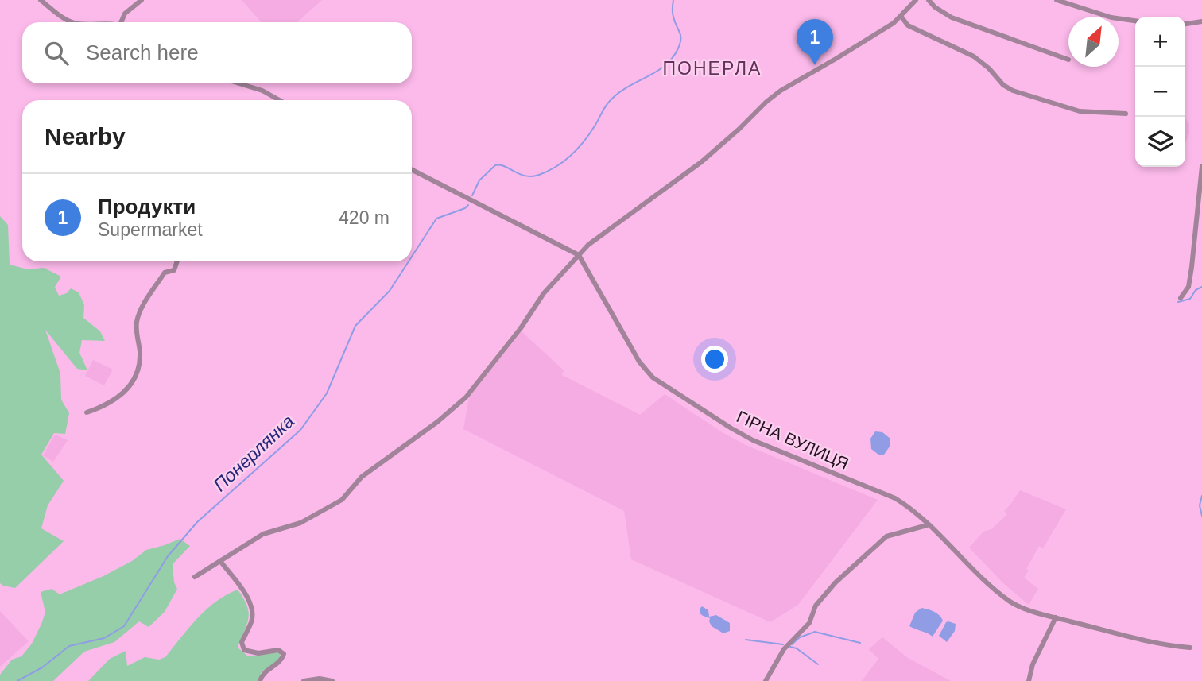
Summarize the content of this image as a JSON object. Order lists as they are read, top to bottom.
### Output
{
  "streets": {
    "street": ["ГІРНА ВУЛИЦЯ"]
  },
  "districts": ["ПОНЕРЛА"],
  "water": ["Понерлянка"],
  "north": "top right",
  "page": {
    "map_buttons": ["+", "−"],
    "pins": "1",
    "search": "Search here",
    "heading": "Nearby",
    "list": [
      {
        "mark": "1",
        "name": "Продукти",
        "note": "Supermarket",
        "value": "420 m"
      }
    ]
  }
}
